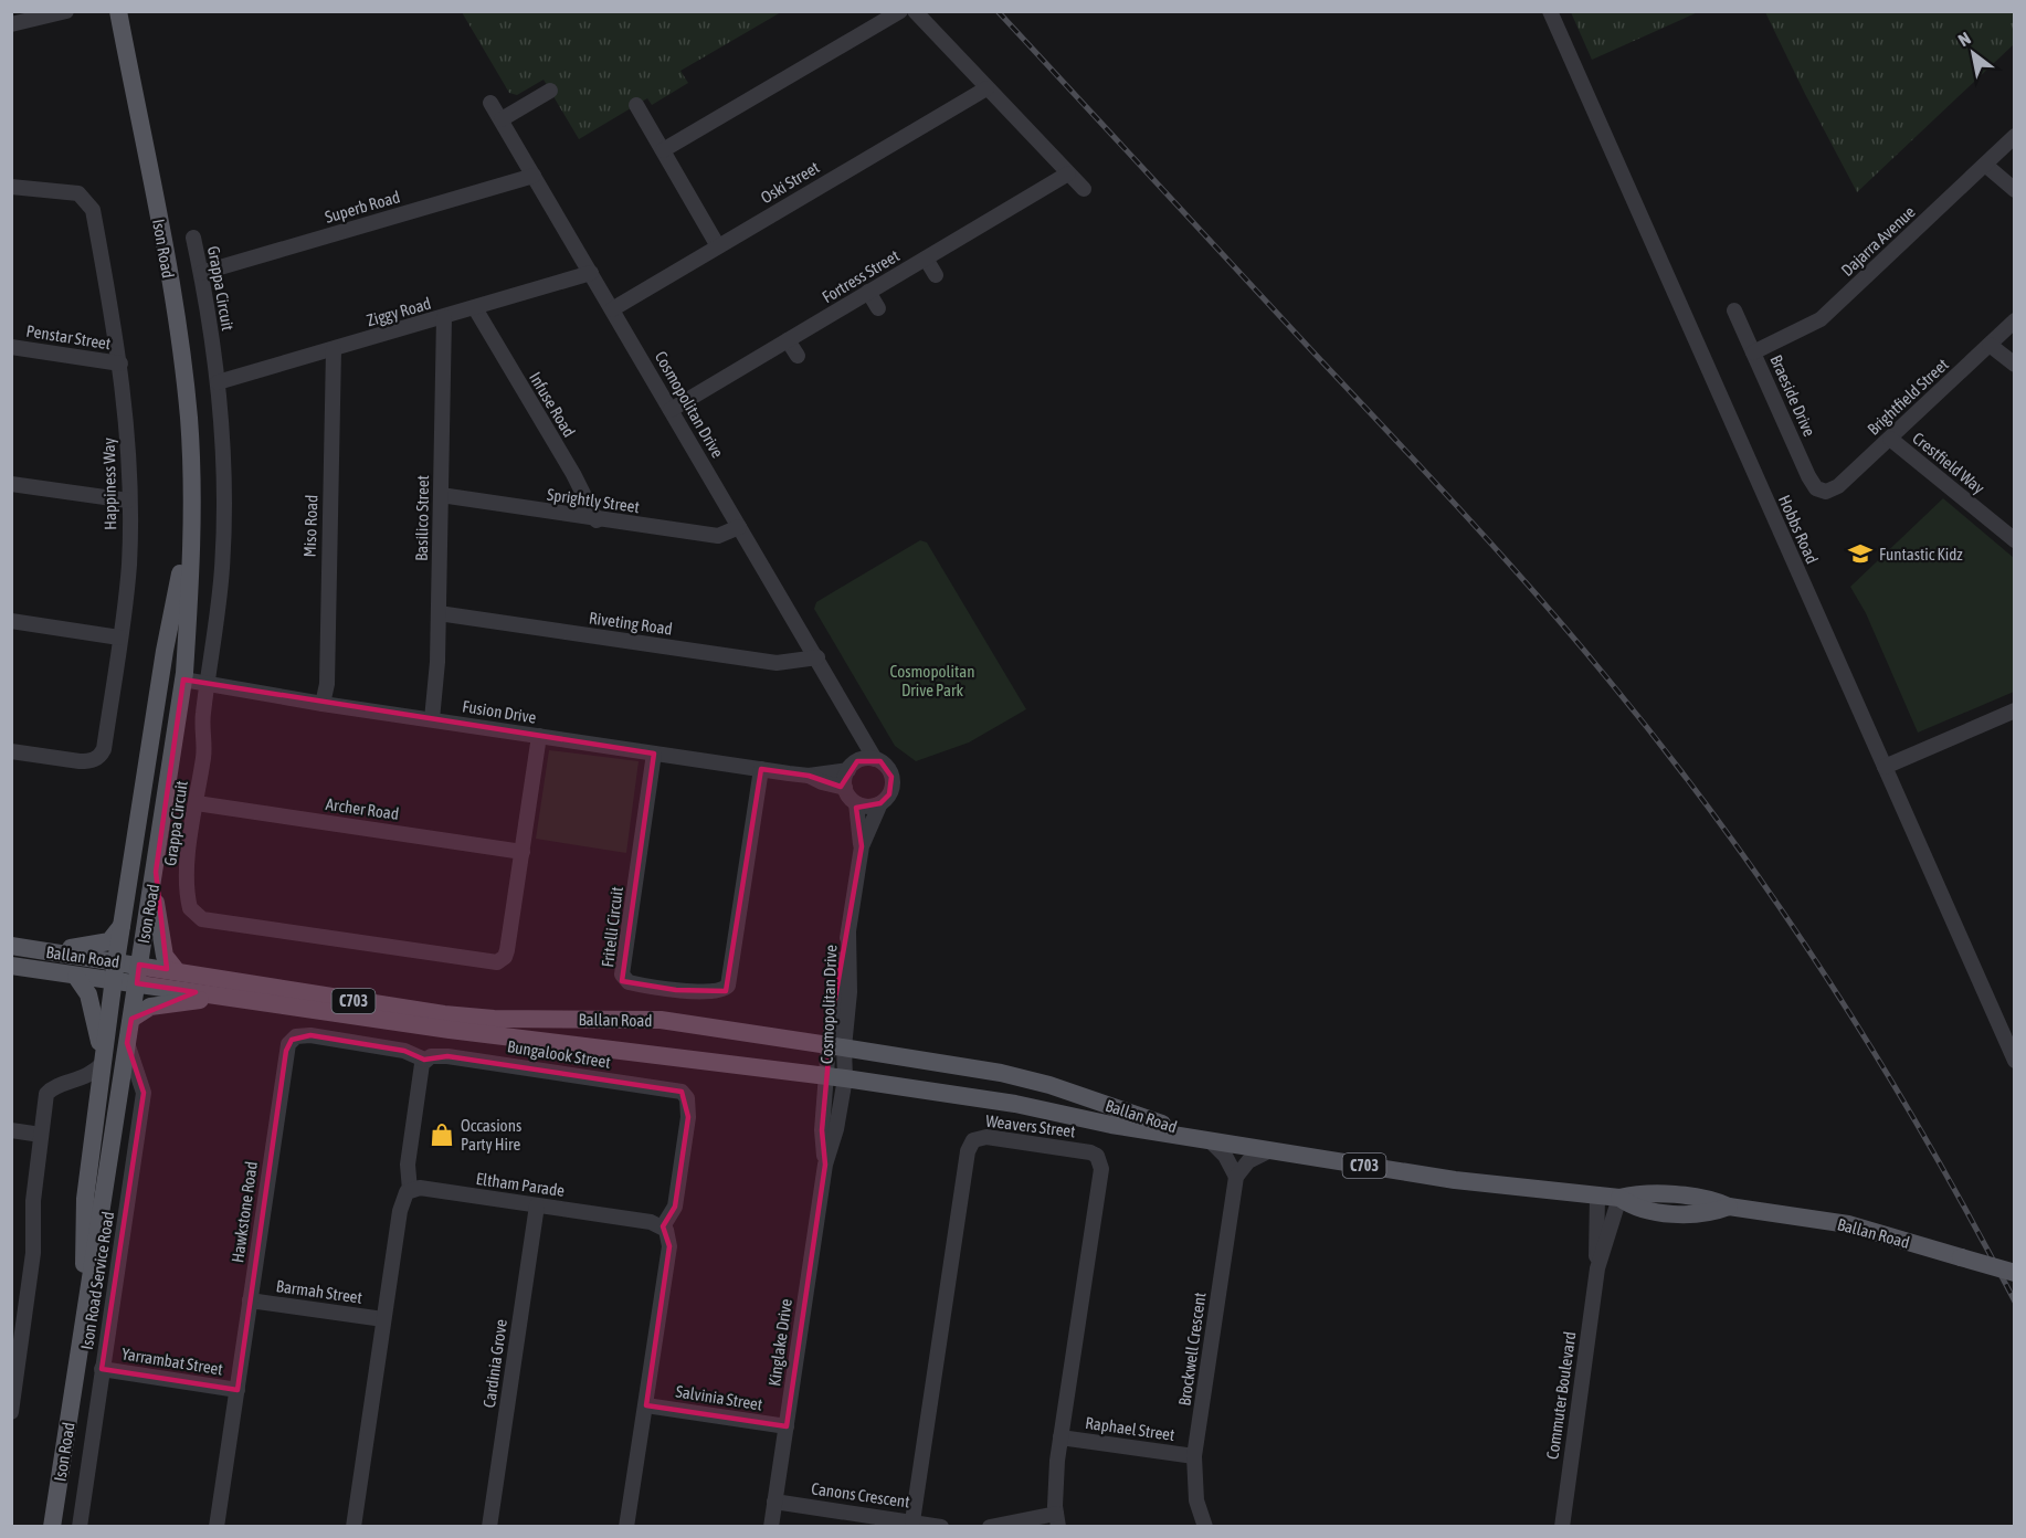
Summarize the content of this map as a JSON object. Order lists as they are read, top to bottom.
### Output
{
  "streets": {
    "main road": ["Ison Road", "Ballan Road", "C703"],
    "street": [
      "Oski Street",
      "Superb Road",
      "Dajarra Avenue",
      "Fortress Street",
      "Grappa Circuit",
      "Ziggy Road",
      "Penstar Street",
      "Braeside Drive",
      "Brightfield Street",
      "Infuse Road",
      "Cosmopolitan Drive",
      "Crestfield Way",
      "Happiness Way",
      "Sprightly Street",
      "Basilico Street",
      "Miso Road",
      "Hobbs Road",
      "Riveting Road",
      "Fusion Drive",
      "Archer Road",
      "Fritelli Circuit",
      "Bungalook Street",
      "Weavers Street",
      "Eltham Parade",
      "Hawkstone Road",
      "Ison Road Service Road",
      "Barmah Street",
      "Kinglake Drive",
      "Brockwell Crescent",
      "Yarrambat Street",
      "Cardinia Grove",
      "Commuter Boulevard",
      "Salvinia Street",
      "Raphael Street",
      "Canons Crescent"
    ]
  },
  "crossings": [
    ["Oski Street", "Cosmopolitan Drive"],
    ["Superb Road", "Grappa Circuit"],
    ["Superb Road", "Cosmopolitan Drive"],
    ["Dajarra Avenue", "Braeside Drive"],
    ["Ison Road", "Fusion Drive"],
    ["Ison Road", "Ballan Road"],
    ["Ison Road", "Ison Road Service Road"],
    ["Fortress Street", "Cosmopolitan Drive"],
    ["Grappa Circuit", "Ziggy Road"],
    ["Grappa Circuit", "Fusion Drive"],
    ["Grappa Circuit", "Archer Road"],
    ["Ziggy Road", "Infuse Road"],
    ["Ziggy Road", "Cosmopolitan Drive"],
    ["Ziggy Road", "Basilico Street"],
    ["Ziggy Road", "Miso Road"],
    ["Penstar Street", "Happiness Way"],
    ["Braeside Drive", "Brightfield Street"],
    ["Brightfield Street", "Crestfield Way"],
    ["Infuse Road", "Sprightly Street"],
    ["Cosmopolitan Drive", "Sprightly Street"],
    ["Cosmopolitan Drive", "Riveting Road"],
    ["Cosmopolitan Drive", "Fusion Drive"],
    ["Cosmopolitan Drive", "Ballan Road"],
    ["Cosmopolitan Drive", "Kinglake Drive"],
    ["Sprightly Street", "Basilico Street"],
    ["Basilico Street", "Riveting Road"],
    ["Basilico Street", "Fusion Drive"],
    ["Miso Road", "Fusion Drive"],
    ["Fusion Drive", "Fritelli Circuit"],
    ["Ballan Road", "Kinglake Drive"],
    ["Ballan Road", "Commuter Boulevard"],
    ["Bungalook Street", "Eltham Parade"],
    ["Bungalook Street", "Hawkstone Road"],
    ["Weavers Street", "Raphael Street"],
    ["Weavers Street", "Canons Crescent"],
    ["Eltham Parade", "Cardinia Grove"],
    ["Hawkstone Road", "Barmah Street"],
    ["Hawkstone Road", "Yarrambat Street"],
    ["Ison Road Service Road", "Yarrambat Street"],
    ["Kinglake Drive", "Salvinia Street"],
    ["Kinglake Drive", "Canons Crescent"],
    ["Brockwell Crescent", "Raphael Street"]
  ],
  "parks": ["Cosmopolitan Drive Park"],
  "places": {
    "school or university": ["Funtastic Kidz"],
    "shop": ["Occasions Party Hire"]
  },
  "north": "top left"
}
